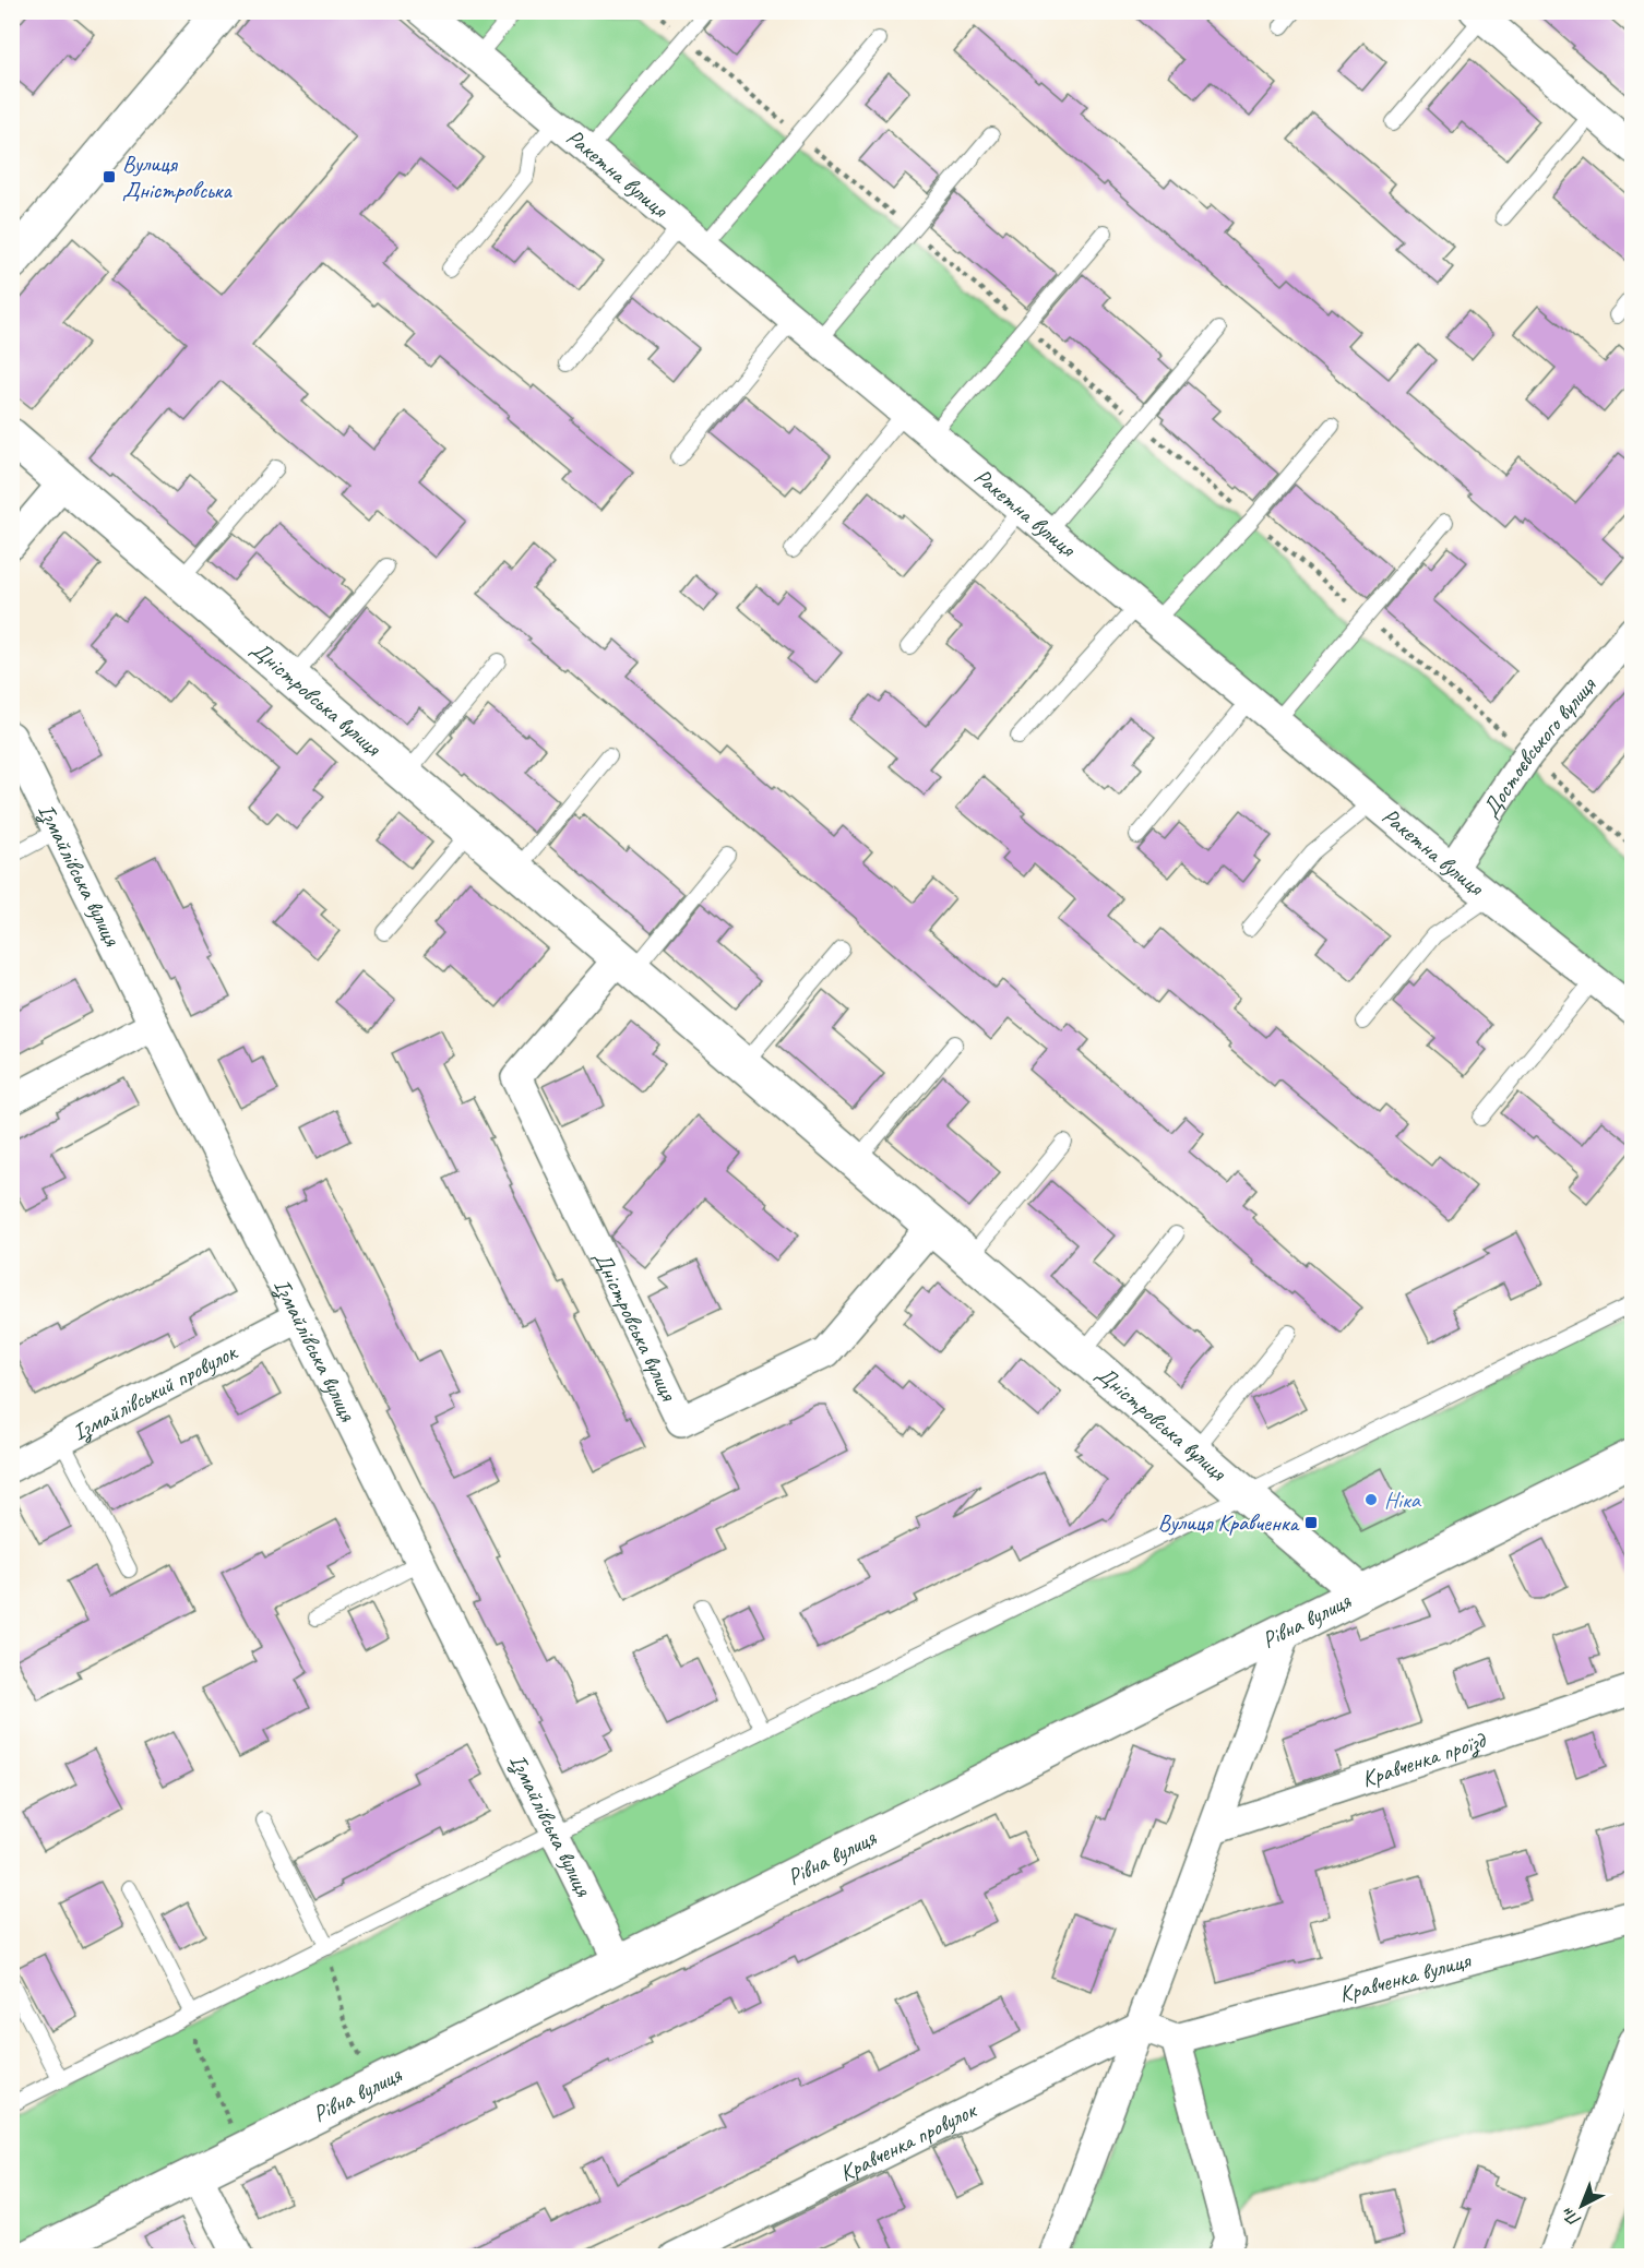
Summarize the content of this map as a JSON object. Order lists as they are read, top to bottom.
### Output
{
  "streets": {
    "street": [
      "Ракетна вулиця",
      "Дністровська вулиця",
      "Достоєвського вулиця",
      "Ізмайлівська вулиця",
      "Ізмайлівський провулок",
      "Рівна вулиця",
      "Кравченка проїзд",
      "Кравченка вулиця",
      "Кравченка провулок"
    ]
  },
  "crossings": [
    ["Ракетна вулиця", "Достоєвського вулиця"],
    ["Дністровська вулиця", "Рівна вулиця"],
    ["Ізмайлівська вулиця", "Ізмайлівський провулок"],
    ["Ізмайлівська вулиця", "Рівна вулиця"]
  ],
  "places": {
    "transit": ["Вулиця Дністровська", "Вулиця Кравченка"],
    "other": ["Ніка"]
  },
  "north": "bottom left"
}
